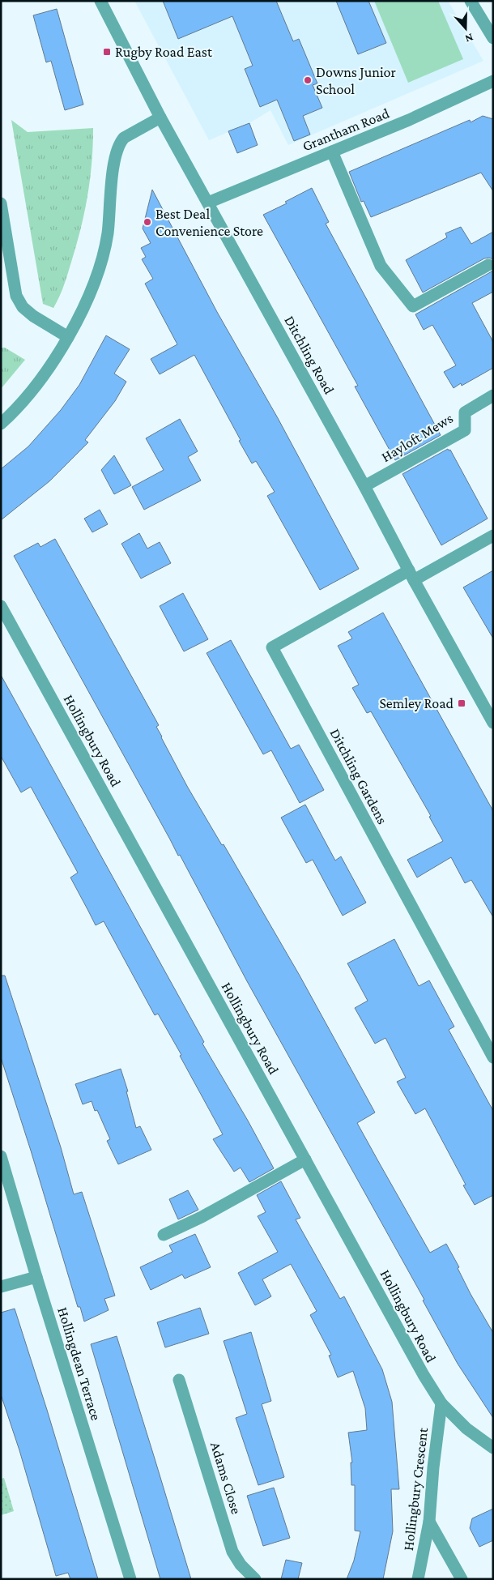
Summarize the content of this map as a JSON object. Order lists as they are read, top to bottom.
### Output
{
  "streets": {
    "street": [
      "Grantham Road",
      "Ditchling Road",
      "Hayloft Mews",
      "Hollingbury Road",
      "Ditchling Gardens",
      "Hollingdean Terrace",
      "Adams Close",
      "Hollingbury Crescent"
    ]
  },
  "crossings": [
    ["Grantham Road", "Ditchling Road"],
    ["Ditchling Road", "Hayloft Mews"],
    ["Ditchling Road", "Ditchling Gardens"],
    ["Hollingbury Road", "Hollingbury Crescent"]
  ],
  "places": {
    "transit": ["Rugby Road East", "Semley Road"],
    "other": ["Downs Junior School", "Best Deal Convenience Store"]
  },
  "north": "bottom"
}
